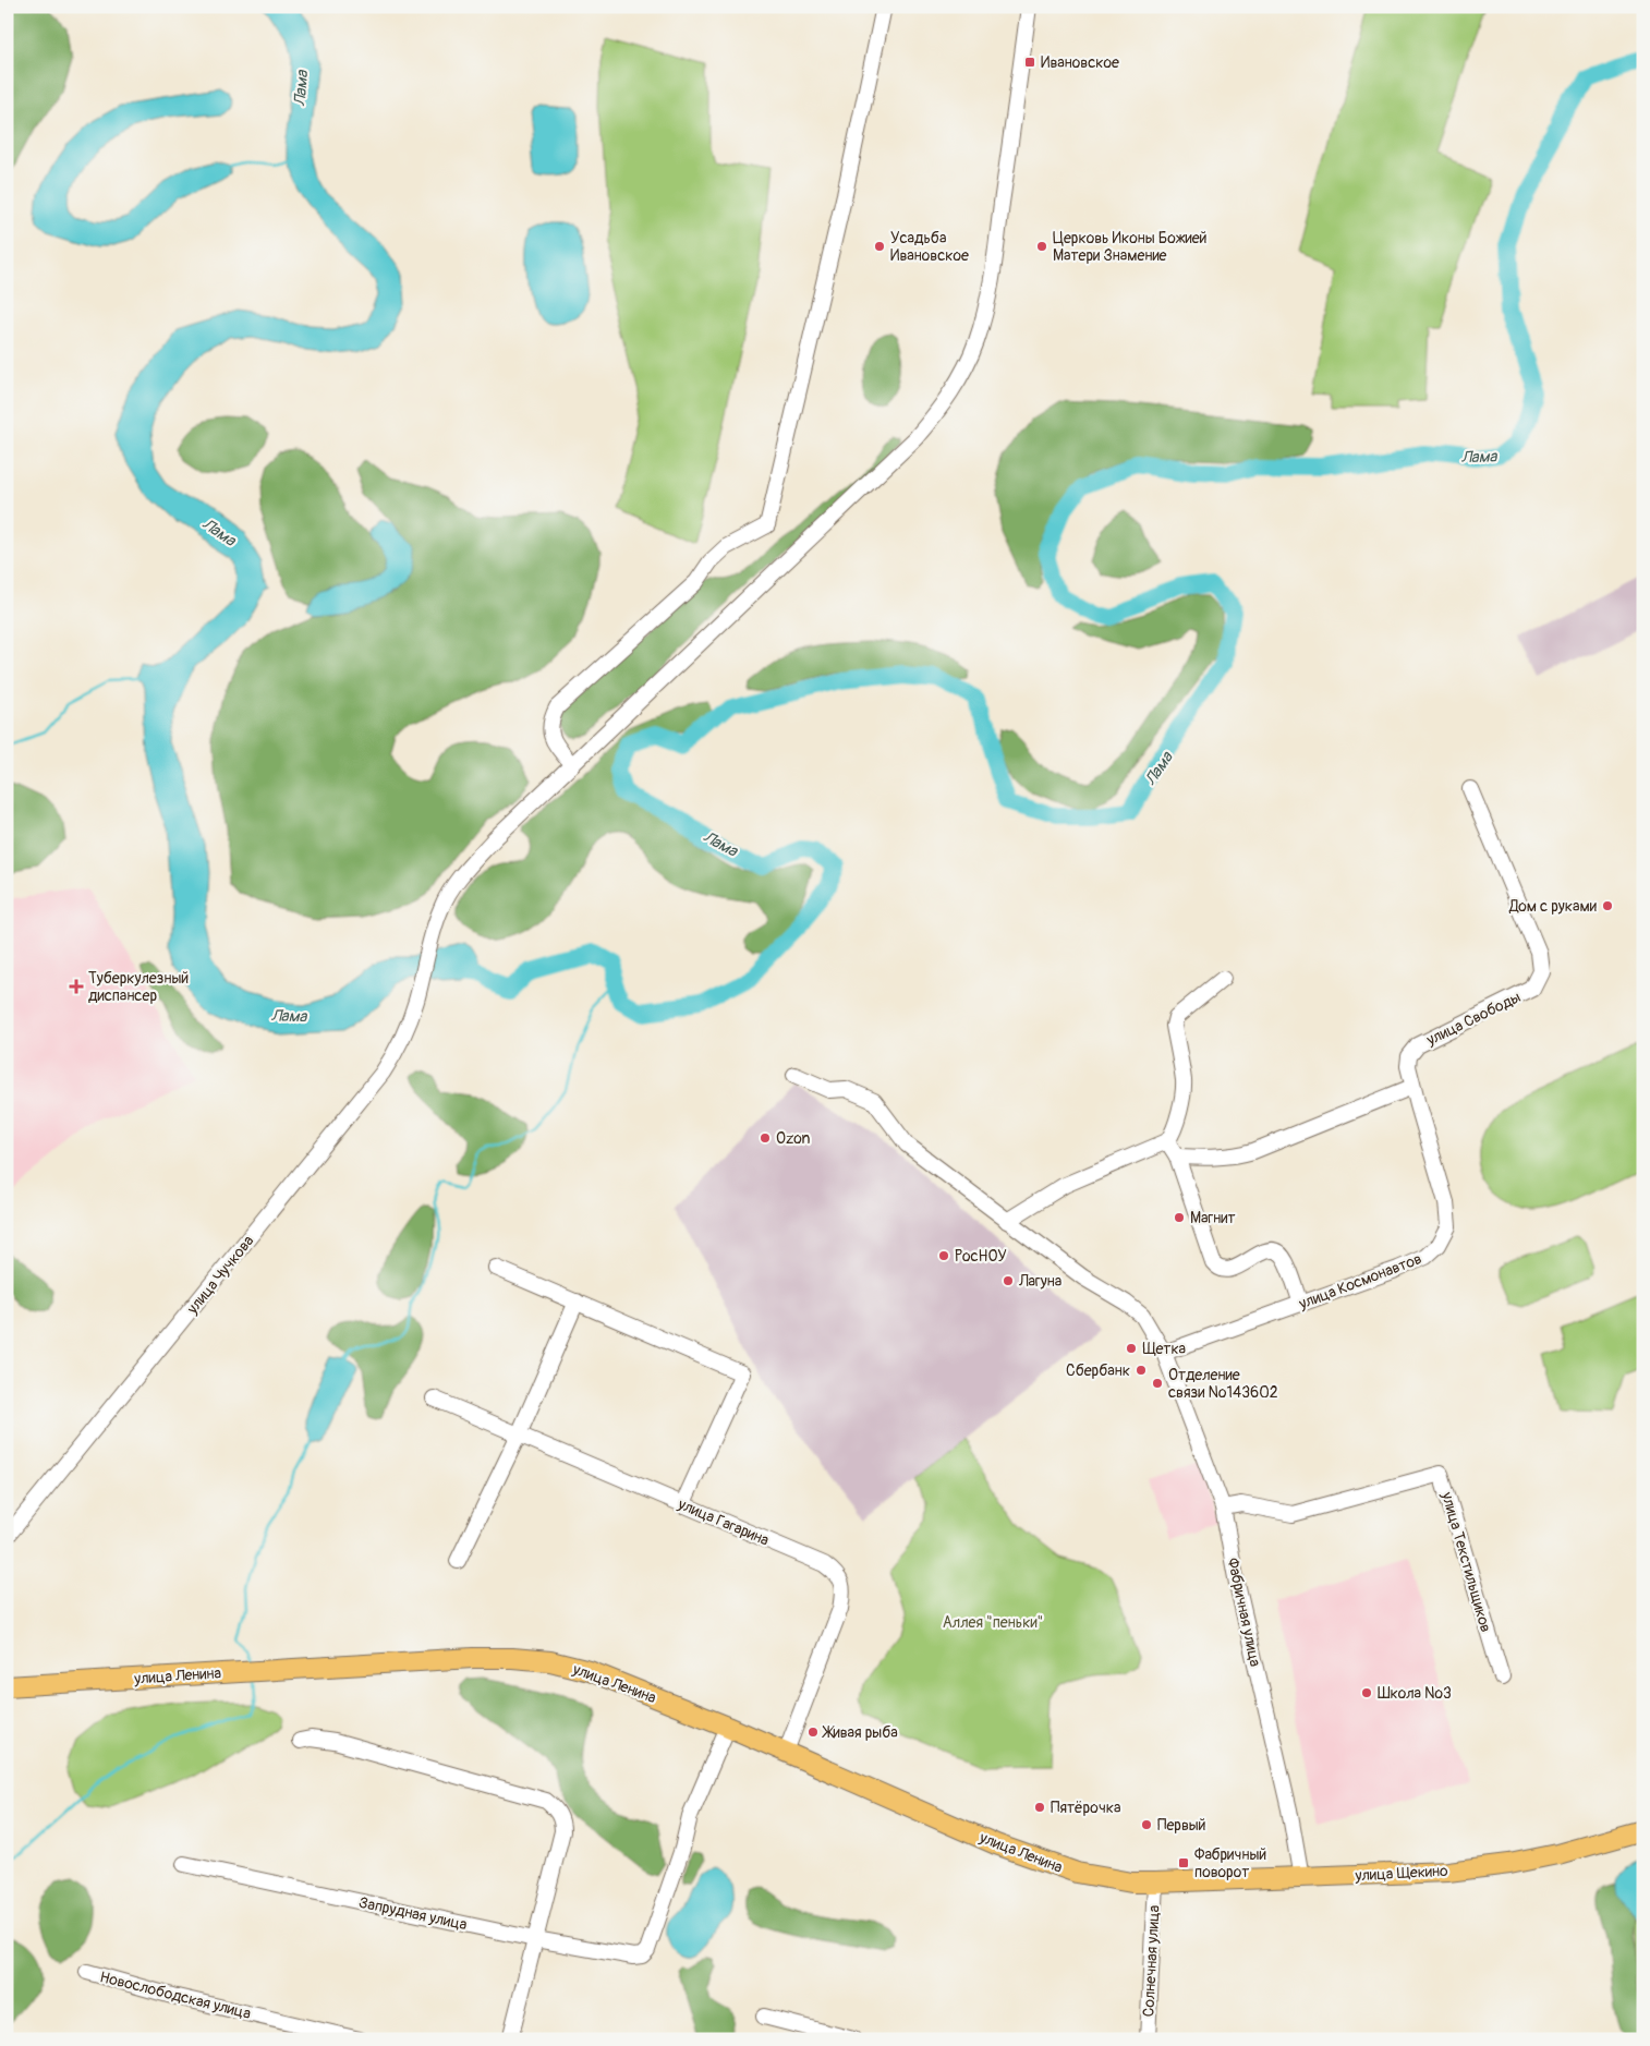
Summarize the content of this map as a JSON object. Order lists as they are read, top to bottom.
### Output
{
  "streets": {
    "main road": ["улица Ленина", "улица Щекино"],
    "street": [
      "улица Свободы",
      "улица Чучкова",
      "улица Космонавтов",
      "улица Гагарина",
      "улица Текстильщиков",
      "Фабричная улица",
      "Запрудная улица",
      "Солнечная улица",
      "Новослободская улица"
    ]
  },
  "crossings": [
    ["улица Свободы", "улица Космонавтов"],
    ["улица Космонавтов", "Фабричная улица"],
    ["улица Гагарина", "улица Ленина"],
    ["улица Текстильщиков", "Фабричная улица"],
    ["Фабричная улица", "улица Щекино"],
    ["улица Ленина", "улица Щекино"],
    ["улица Ленина", "Запрудная улица"],
    ["улица Ленина", "Солнечная улица"],
    ["улица Щекино", "Солнечная улица"]
  ],
  "water": ["Лама"],
  "parks": ["Аллея \"пеньки\""],
  "places": {
    "transit": ["Ивановское", "Фабричный поворот"],
    "other": [
      "Усадьба Ивановское",
      "Церковь Иконы Божией Матери Знамение",
      "Дом с руками",
      "Ozon",
      "Магнит",
      "РосНОУ",
      "Лагуна",
      "Щетка",
      "Сбербанк",
      "Отделение связи №143602",
      "Школа №3",
      "Живая рыба",
      "Пятёрочка",
      "Первый"
    ],
    "health": ["Туберкулезный диспансер"]
  }
}
